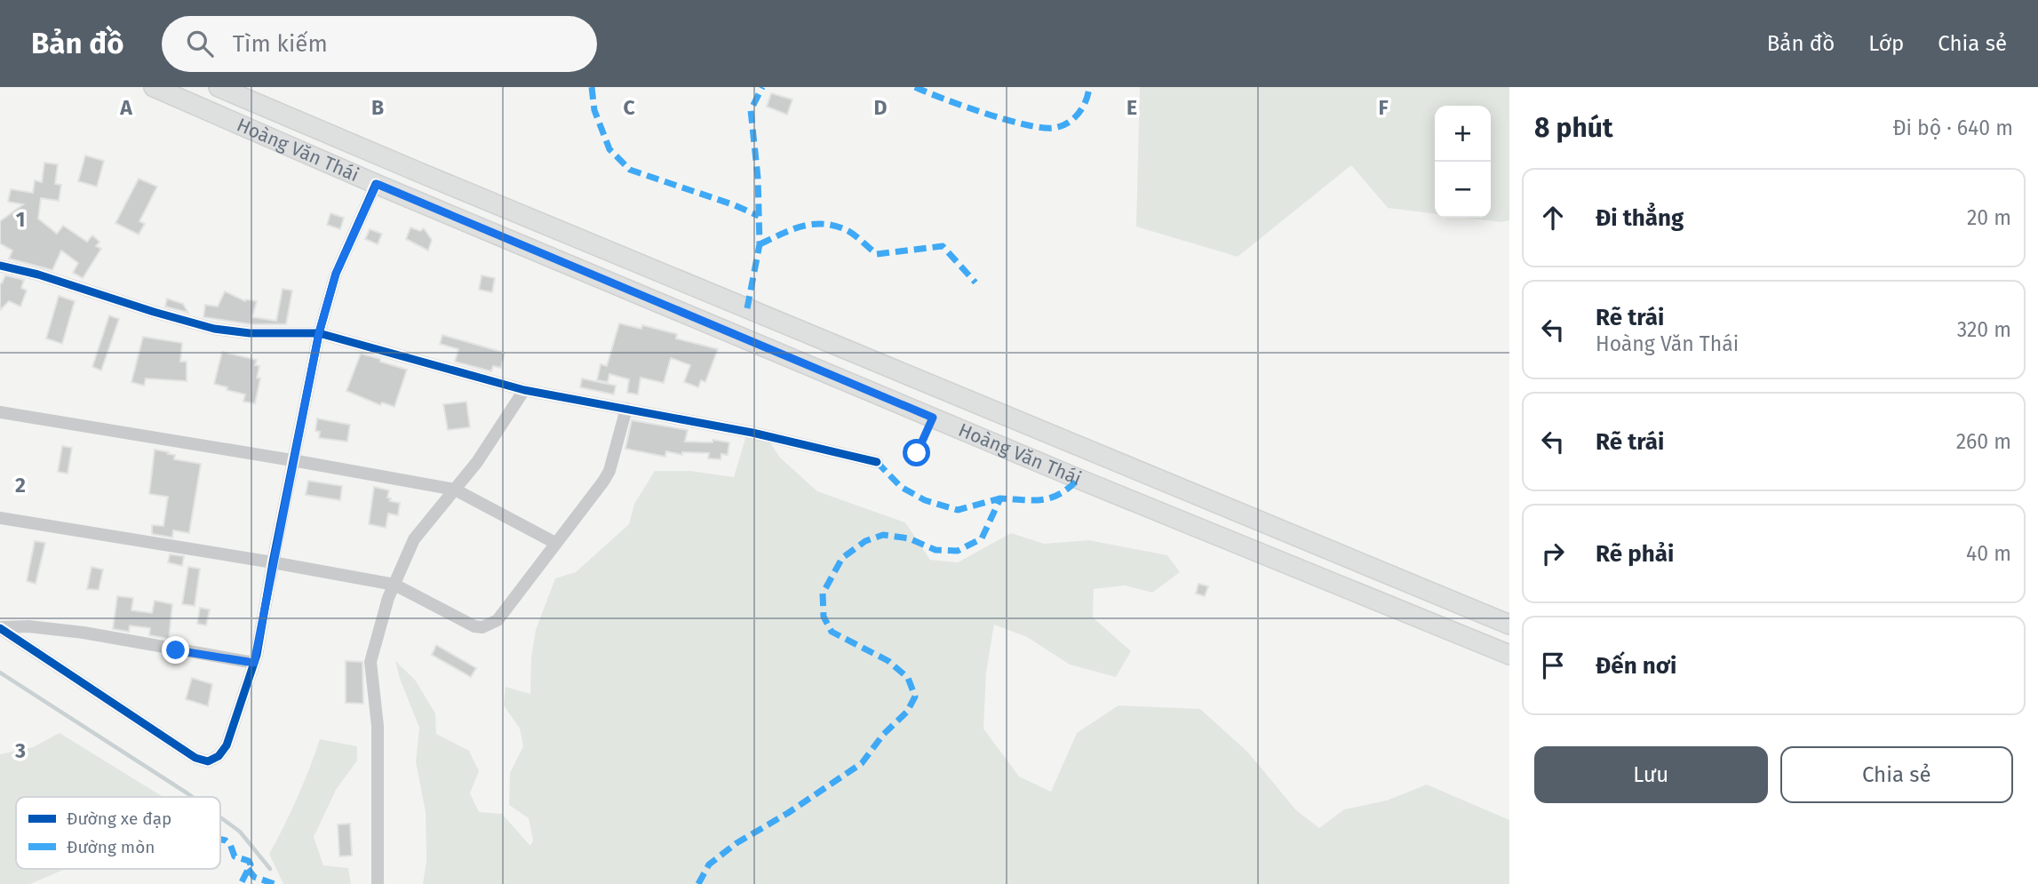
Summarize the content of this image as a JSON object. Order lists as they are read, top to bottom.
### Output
{
  "streets": {
    "main road": ["Hoàng Văn Thái"]
  },
  "legend": ["Đường xe đạp", "Đường mòn"],
  "page": {
    "header": "Bản đồ",
    "search": "Tìm kiếm",
    "nav": ["Bản đồ", "Lớp", "Chia sẻ"],
    "heading": ["8 phút", "Đi bộ · 640 m"],
    "map_buttons": ["+", "−"],
    "list": [
      ["Đi thẳng", "20 m"],
      ["Rẽ trái", "Hoàng Văn Thái", "320 m"],
      ["Rẽ trái", "260 m"],
      ["Rẽ phải", "40 m"],
      "Đến nơi"
    ],
    "buttons": ["Lưu", "Chia sẻ"]
  },
  "grid": {
    "columns": [
      "A",
      "B",
      "C",
      "D",
      "E",
      "F"
    ],
    "rows": ["1", "2", "3"]
  }
}
